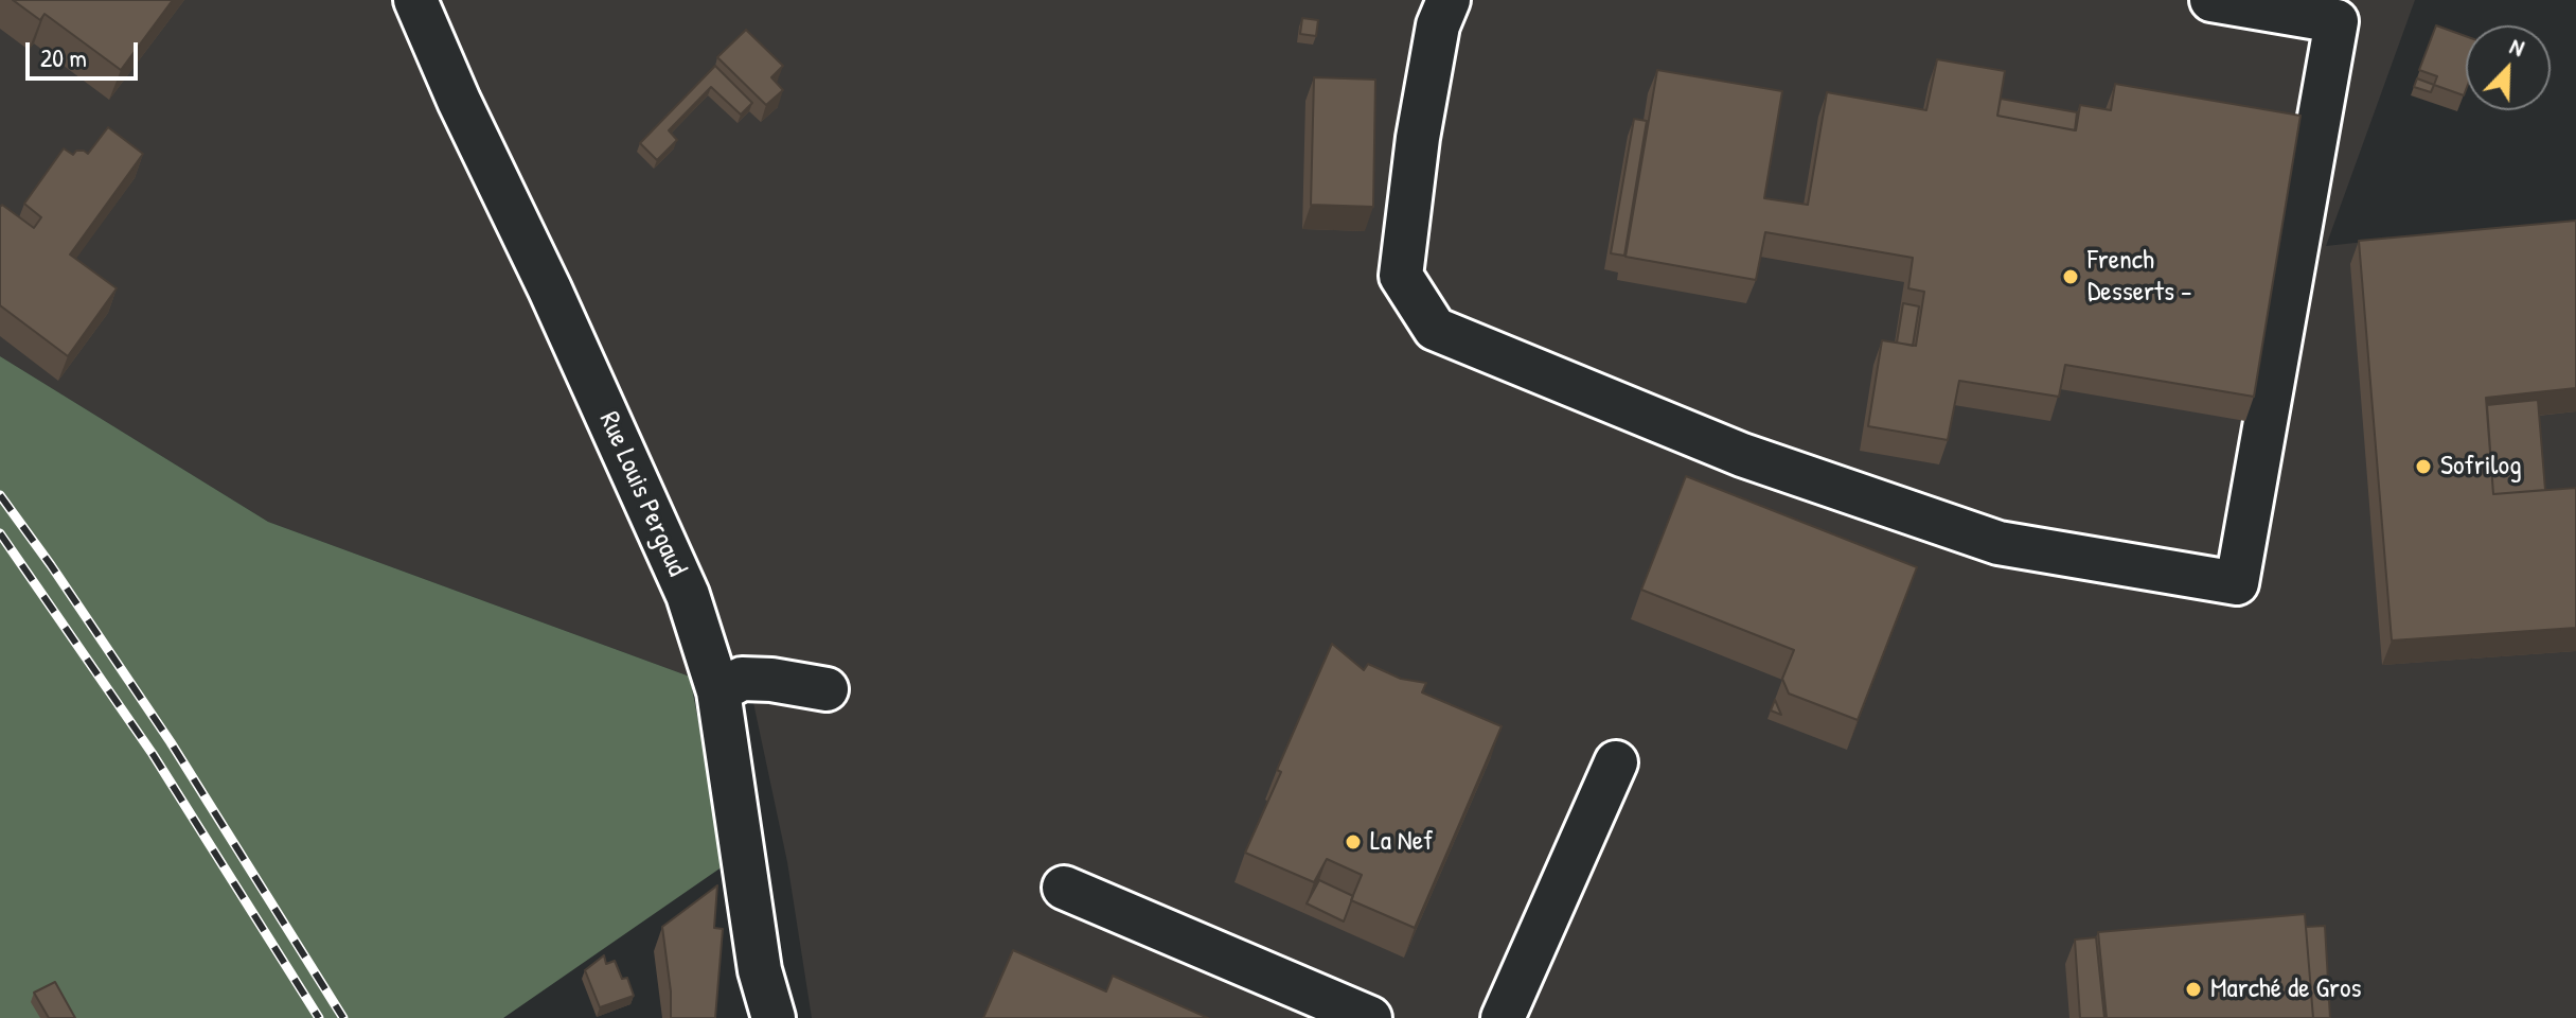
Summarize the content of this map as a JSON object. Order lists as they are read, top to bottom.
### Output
{
  "streets": {
    "street": ["Rue Louis Pergaud"]
  },
  "places": [
    "French Desserts -",
    "Sofrilog",
    "La Nef",
    "Marché de Gros"
  ],
  "scale_bar": "20 m",
  "north": "top right"
}
